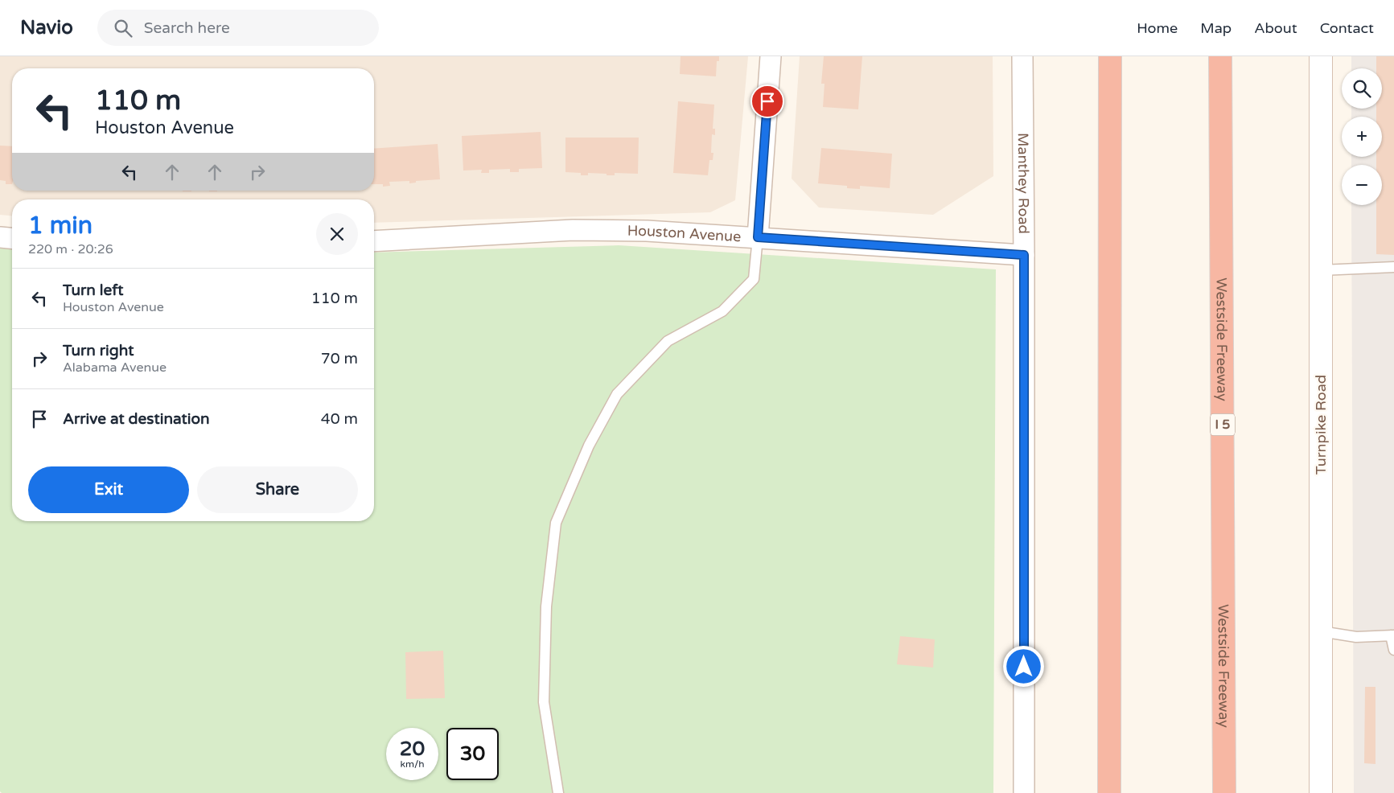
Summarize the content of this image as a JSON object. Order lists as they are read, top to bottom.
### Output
{
  "streets": {
    "highway": ["Westside Freeway", "I 5"],
    "street": ["Manthey Road", "Houston Avenue", "Turnpike Road"]
  },
  "crossings": [
    ["Manthey Road", "Houston Avenue"]
  ],
  "page": {
    "header": "Navio",
    "search": "Search here",
    "nav": [
      "Home",
      "Map",
      "About",
      "Contact"
    ],
    "map_buttons": ["+", "−"],
    "turn": ["110 m", "Houston Avenue"],
    "heading": ["1 min", "220 m · 20:26"],
    "list": [
      {
        "name": "Turn left",
        "note": "Houston Avenue",
        "value": "110 m"
      },
      {
        "name": "Turn right",
        "note": "Alabama Avenue",
        "value": "70 m"
      },
      {
        "name": "Arrive at destination",
        "value": "40 m"
      }
    ],
    "buttons": ["Exit", "Share"],
    "speed": "20 km/h",
    "limit": "30"
  }
}
